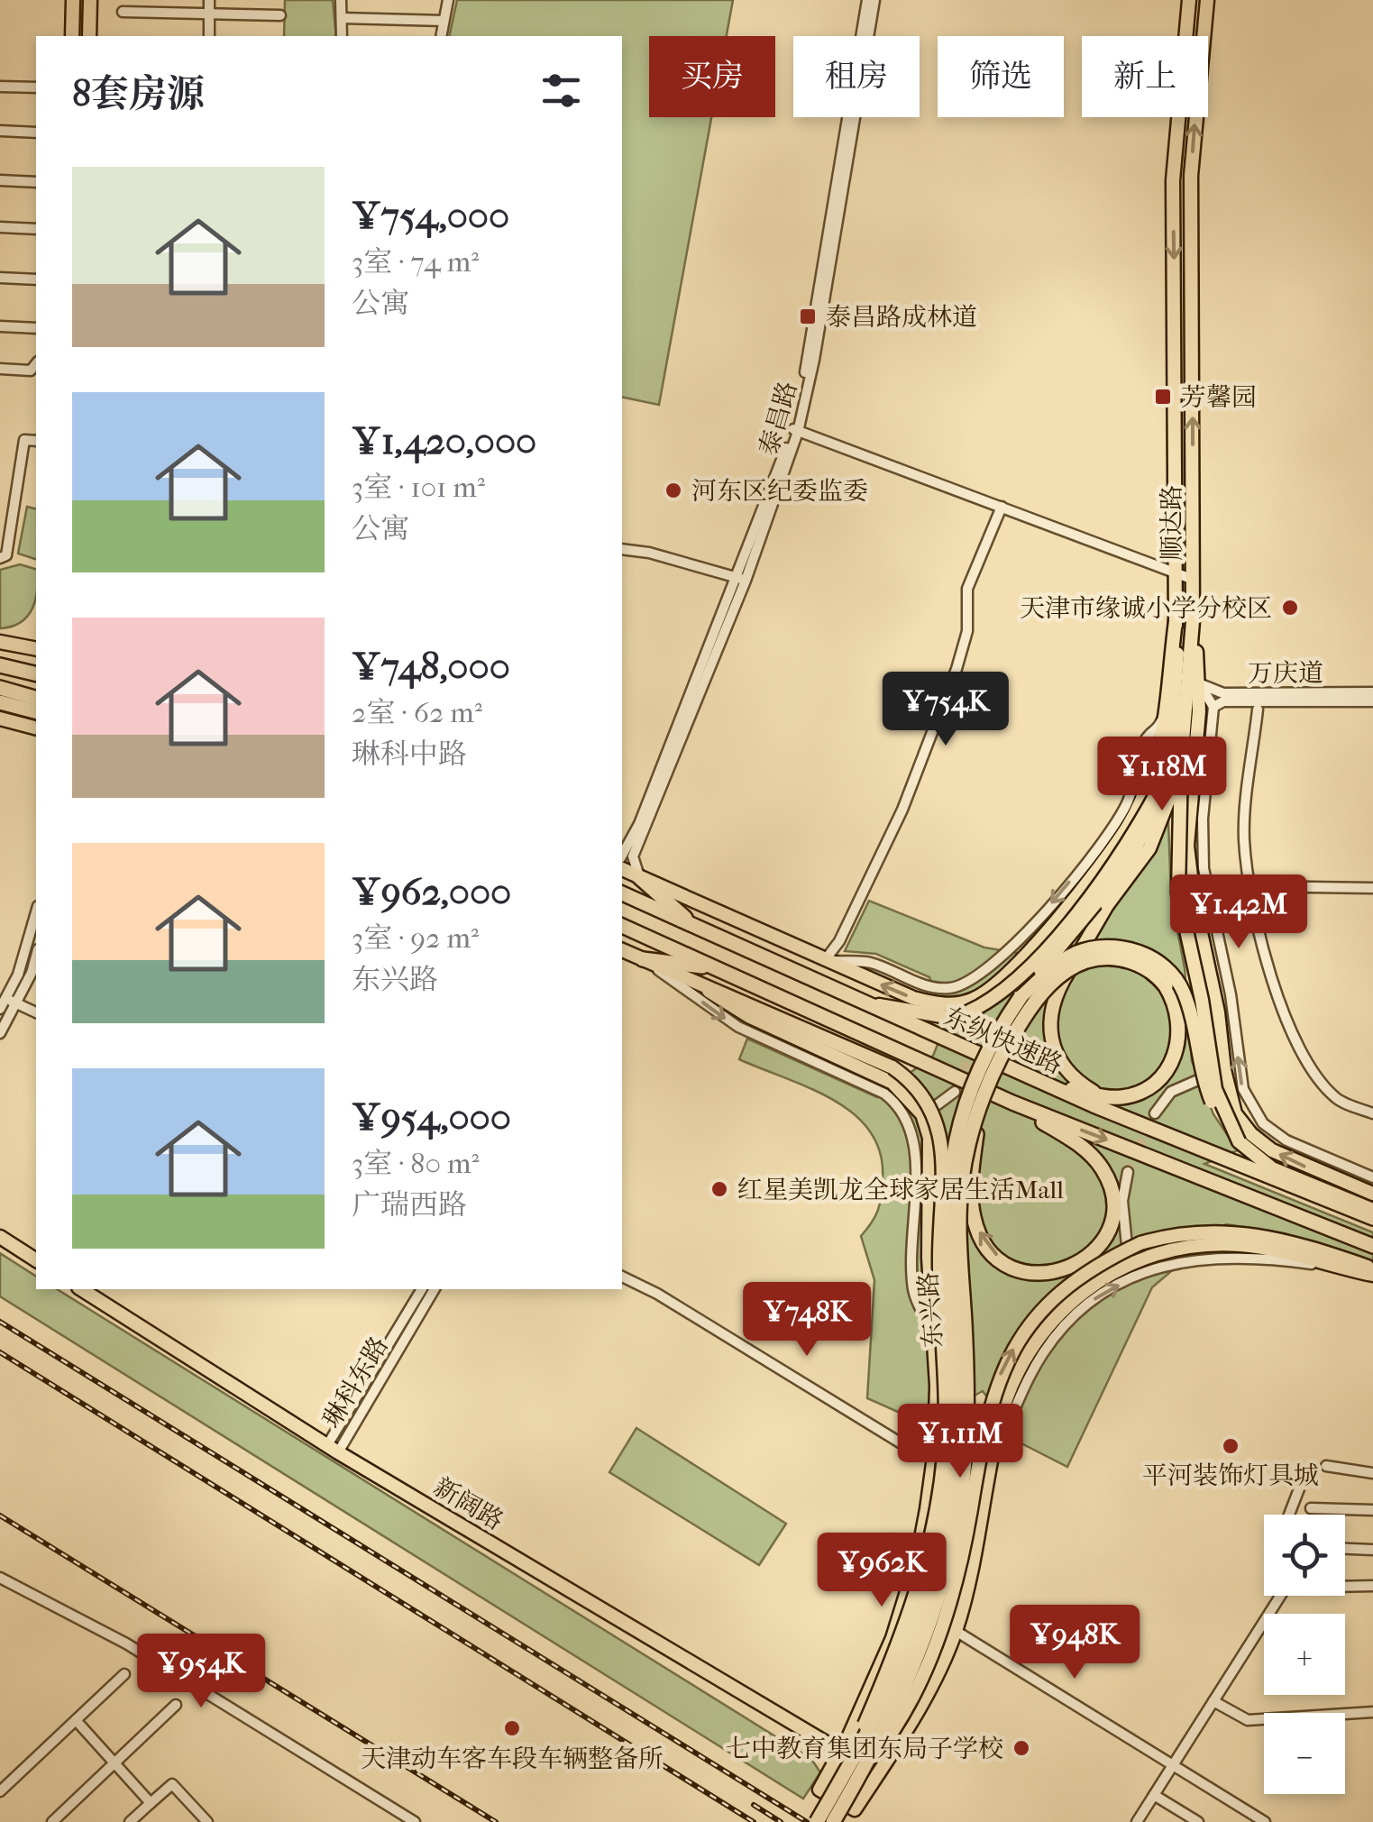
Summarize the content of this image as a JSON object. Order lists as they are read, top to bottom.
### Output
{
  "streets": {
    "highway": ["东纵快速路", "东兴路"],
    "main road": ["顺达路", "新阔路"],
    "street": ["泰昌路", "万庆道", "琳科东路"]
  },
  "crossings": [
    ["顺达路", "万庆道"],
    ["顺达路", "东兴路"],
    ["琳科东路", "新阔路"]
  ],
  "places": {
    "transit": ["泰昌路成林道", "芳馨园"],
    "other": [
      "河东区纪委监委",
      "天津市缘诚小学分校区",
      "红星美凯龙全球家居生活Mall",
      "平河装饰灯具城",
      "天津动车客车段车辆整备所",
      "七中教育集团东局子学校"
    ]
  },
  "page": {
    "chip": [
      "买房",
      "租房",
      "筛选",
      "新上"
    ],
    "heading": "8套房源",
    "list": [
      {
        "name": "¥754,000",
        "note": "3室 · 74 m² · 公寓"
      },
      {
        "name": "¥1,420,000",
        "note": "3室 · 101 m² · 公寓"
      },
      {
        "name": "¥748,000",
        "note": "2室 · 62 m² · 琳科中路"
      },
      {
        "name": "¥962,000",
        "note": "3室 · 92 m² · 东兴路"
      },
      {
        "name": "¥954,000",
        "note": "3室 · 80 m² · 广瑞西路"
      }
    ],
    "price": [
      "¥754K",
      "¥1.18M",
      "¥1.42M",
      "¥748K",
      "¥1.11M",
      "¥962K",
      "¥948K",
      "¥954K"
    ],
    "map_buttons": ["+", "−"]
  }
}
